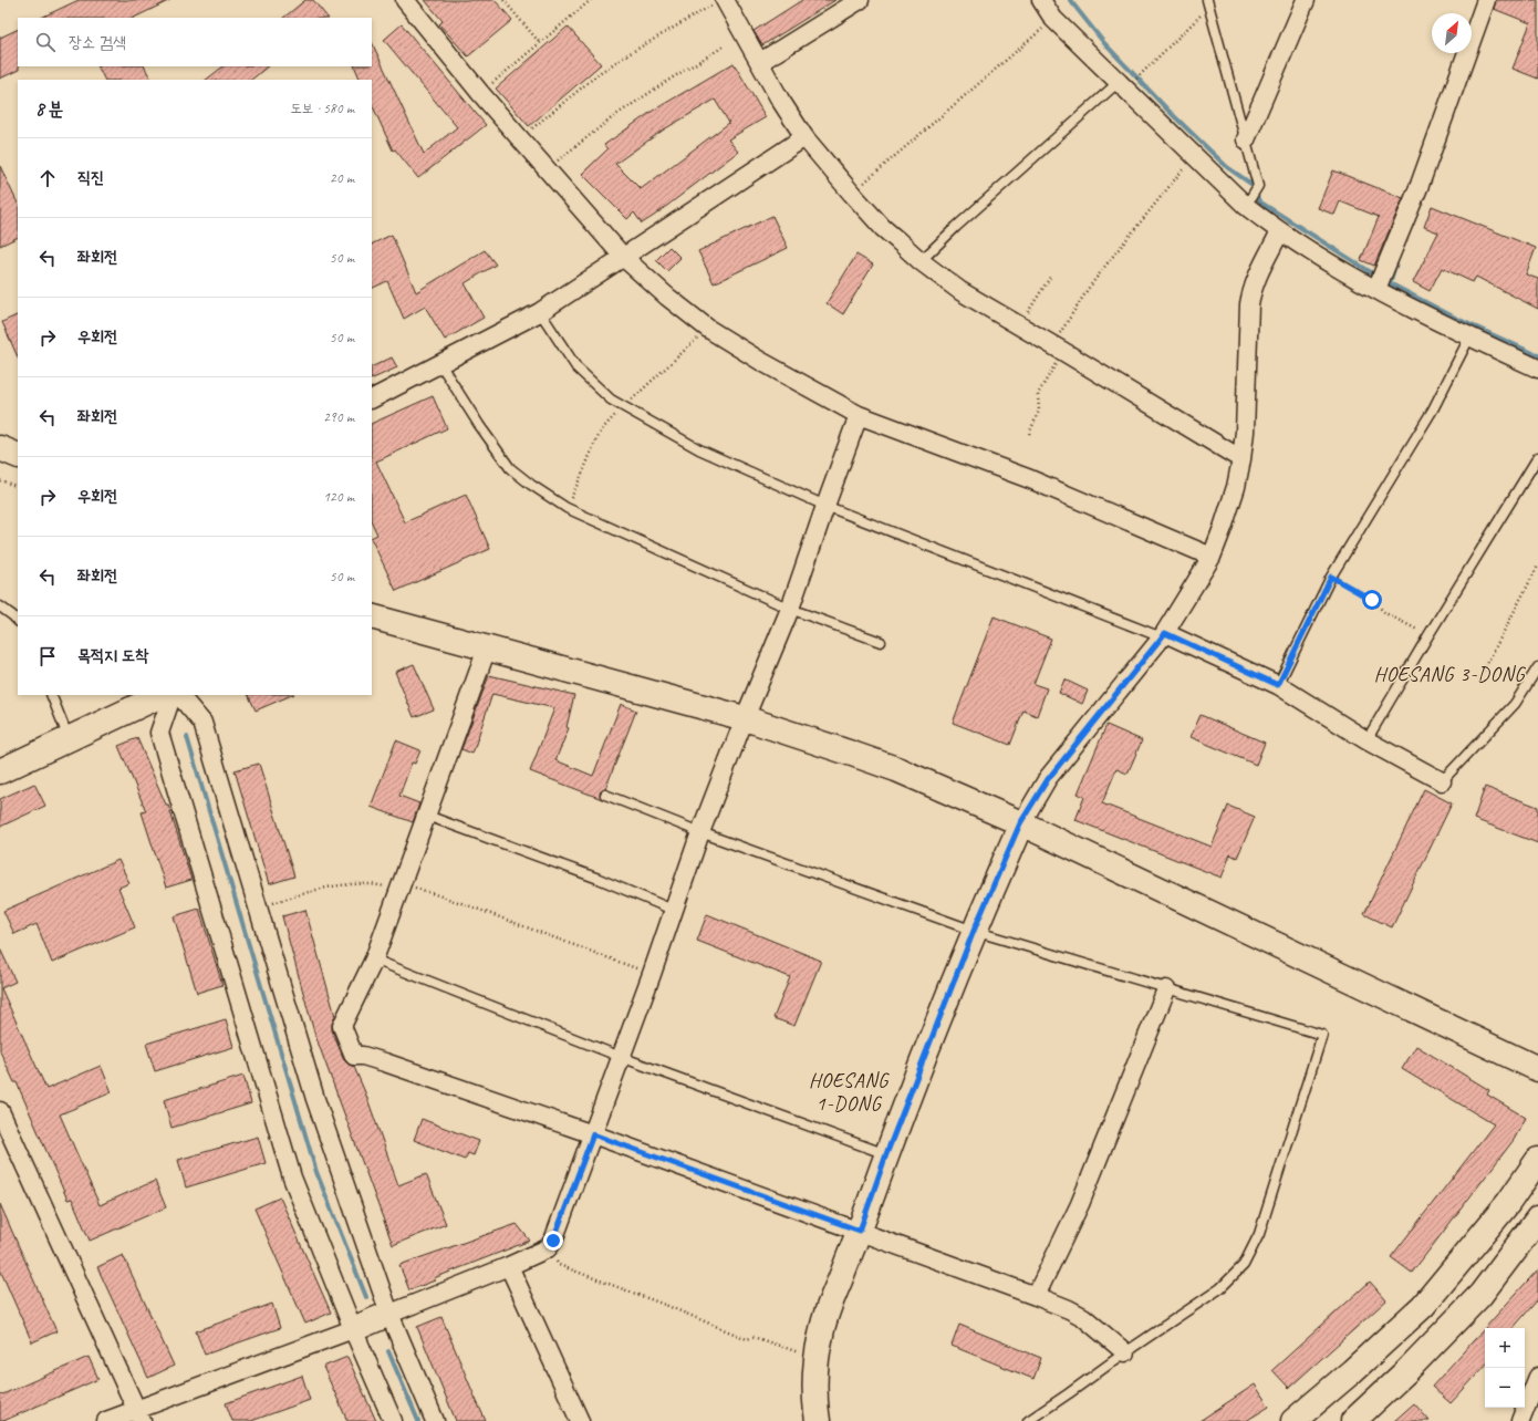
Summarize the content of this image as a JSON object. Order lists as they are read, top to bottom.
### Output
{
  "districts": ["HOESANG 3-DONG", "HOESANG 1-DONG"],
  "north": "top right",
  "page": {
    "search": "장소 검색",
    "heading": ["8 분", "도보 · 580 m"],
    "list": [
      ["직진", "20 m"],
      ["좌회전", "50 m"],
      ["우회전", "50 m"],
      ["좌회전", "290 m"],
      ["우회전", "120 m"],
      ["좌회전", "50 m"],
      "목적지 도착"
    ],
    "map_buttons": ["+", "−"]
  }
}
